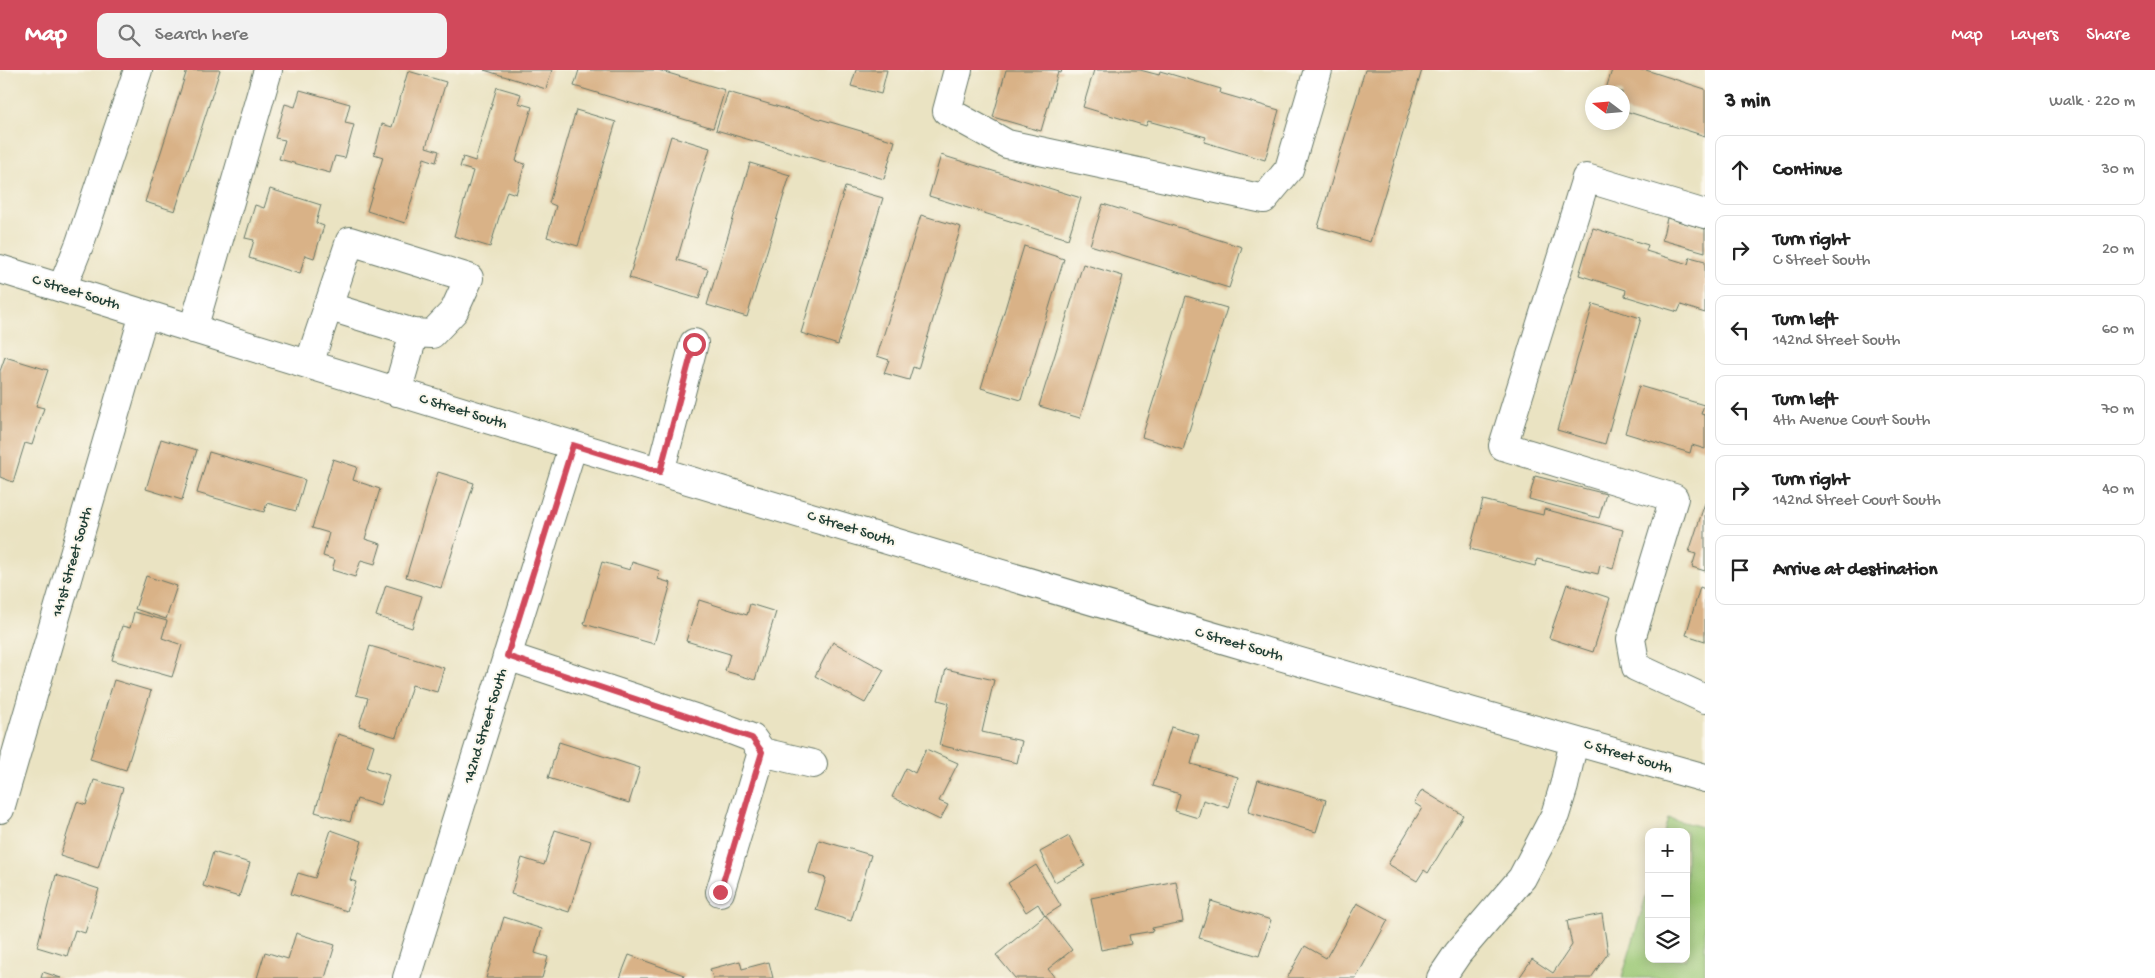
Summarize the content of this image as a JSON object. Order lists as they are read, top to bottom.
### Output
{
  "streets": {
    "street": ["C Street South", "141st Street South", "142nd Street South"]
  },
  "crossings": [
    ["C Street South", "141st Street South"],
    ["C Street South", "142nd Street South"]
  ],
  "north": "left",
  "page": {
    "header": "Map",
    "search": "Search here",
    "nav": ["Map", "Layers", "Share"],
    "heading": ["3 min", "Walk · 220 m"],
    "list": [
      ["Continue", "30 m"],
      ["Turn right", "C Street South", "20 m"],
      ["Turn left", "142nd Street South", "60 m"],
      ["Turn left", "4th Avenue Court South", "70 m"],
      ["Turn right", "142nd Street Court South", "40 m"],
      "Arrive at destination"
    ],
    "map_buttons": ["+", "−"]
  }
}
